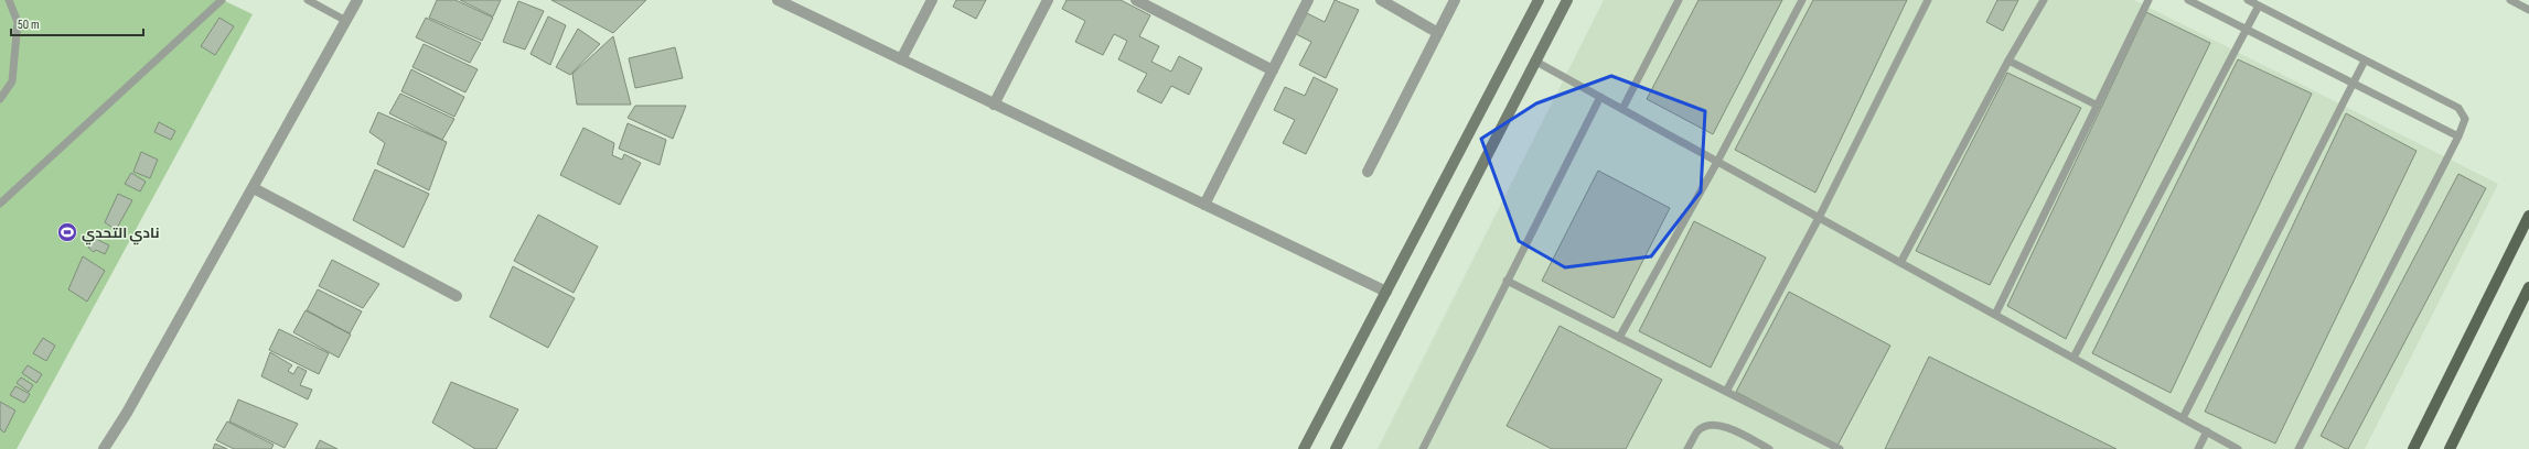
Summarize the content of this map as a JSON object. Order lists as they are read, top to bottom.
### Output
{
  "places": {
    "sports": ["نادي التحدي"]
  },
  "scale_bar": "50 m"
}
